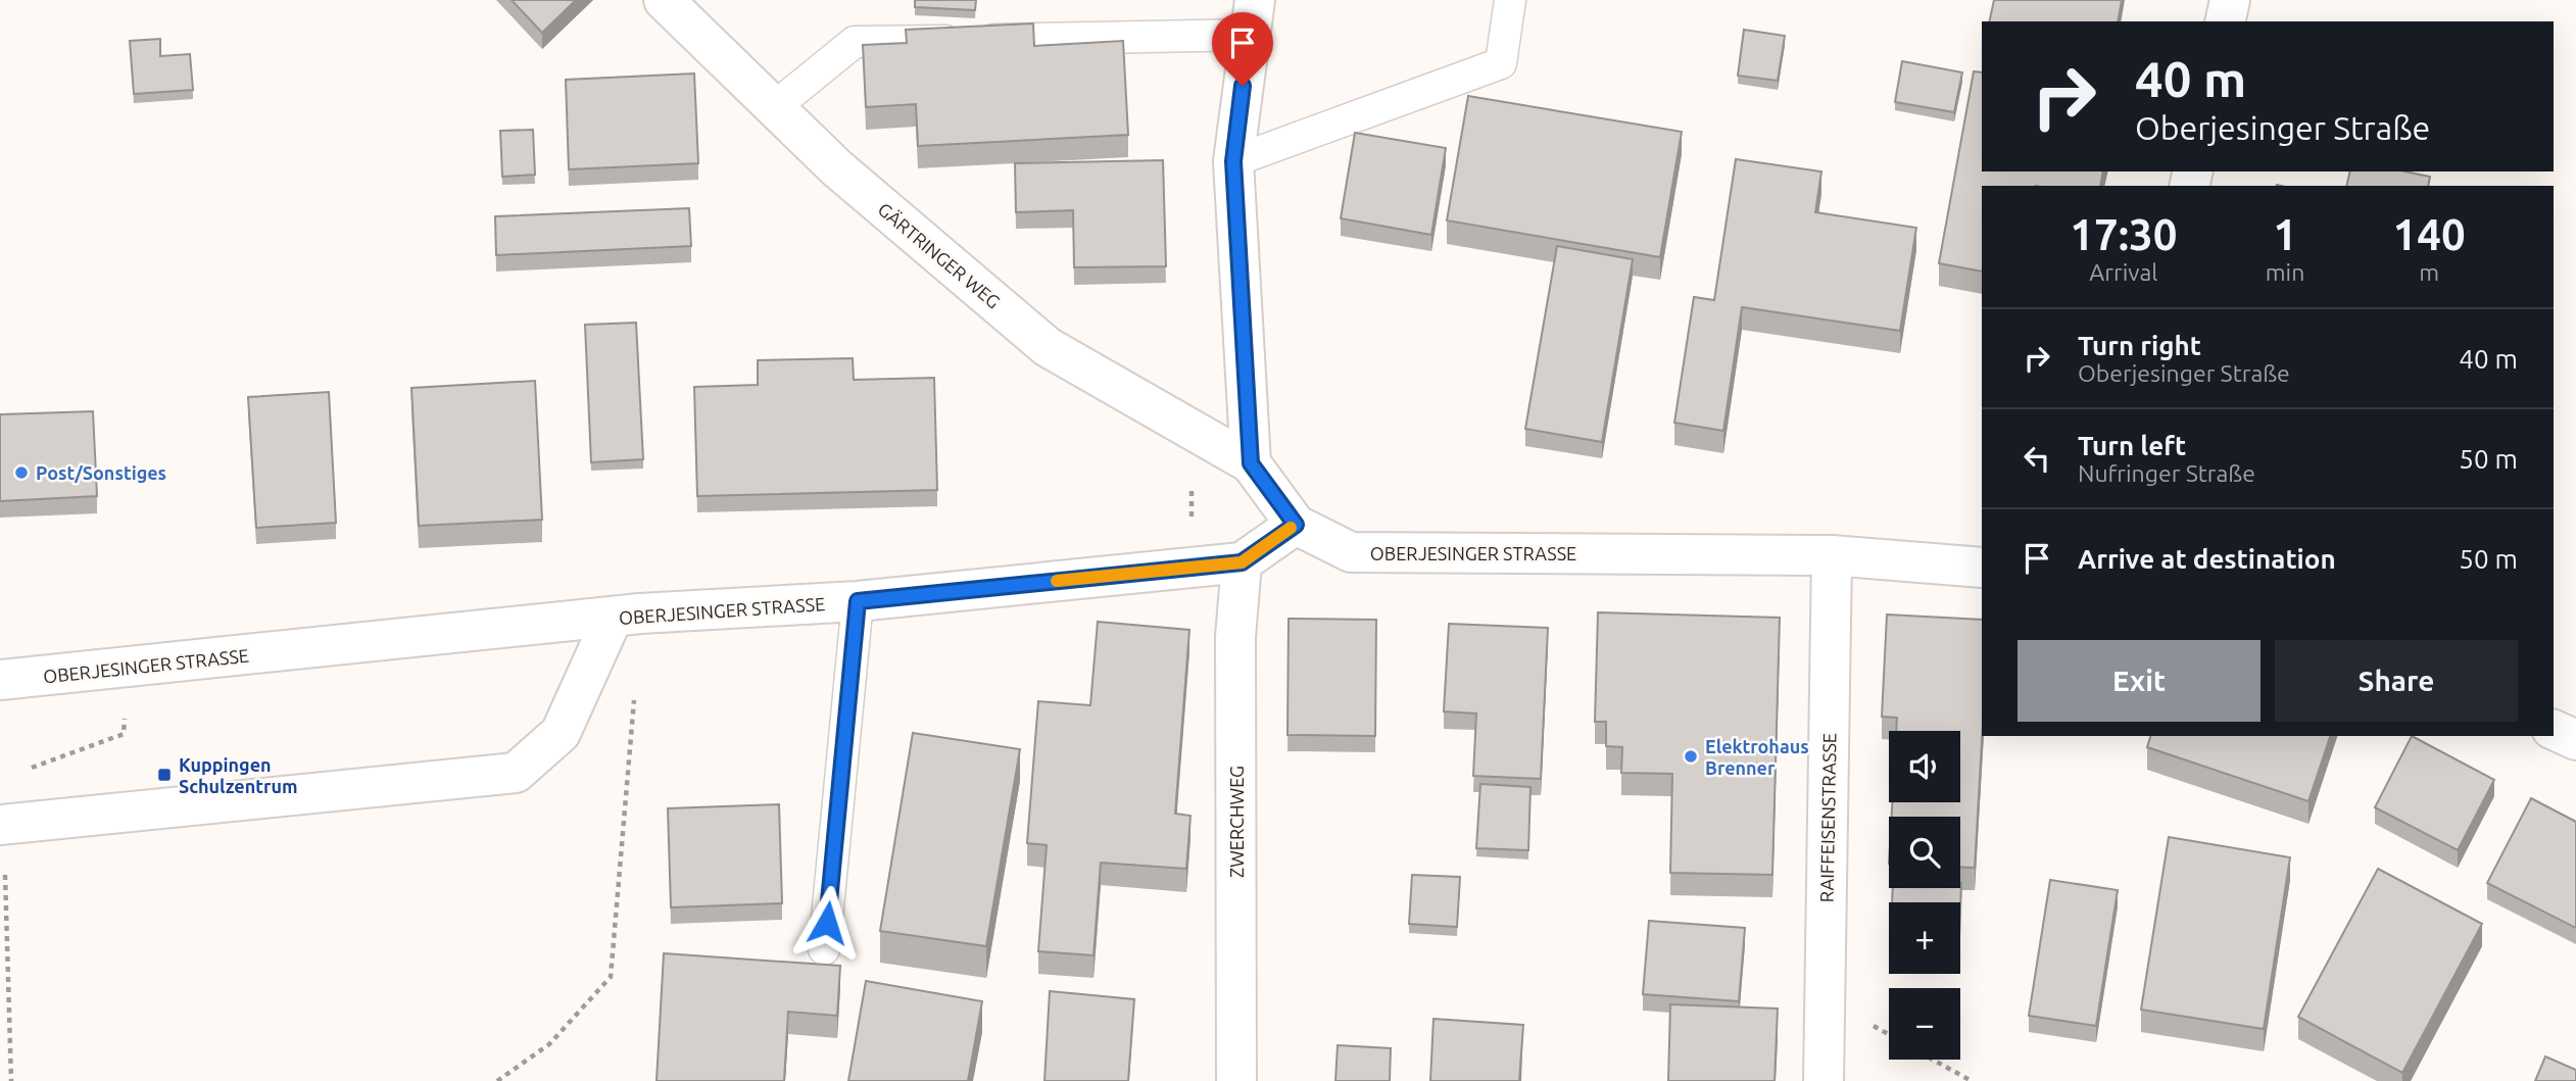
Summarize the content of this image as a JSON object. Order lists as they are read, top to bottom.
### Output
{
  "streets": {
    "street": [
      "GÄRTRINGER WEG",
      "OBERJESINGER STRASSE",
      "RAIFFEISENSTRASSE",
      "ZWERCHWEG"
    ]
  },
  "crossings": [
    ["OBERJESINGER STRASSE", "RAIFFEISENSTRASSE"],
    ["OBERJESINGER STRASSE", "ZWERCHWEG"]
  ],
  "places": {
    "other": ["Post/Sonstiges", "Elektrohaus Brenner"],
    "transit": ["Kuppingen Schulzentrum"]
  },
  "page": {
    "turn": ["40 m", "Oberjesinger Straße"],
    "eta": [
      "17:30",
      "Arrival",
      "1",
      "min",
      "140",
      "m"
    ],
    "list": [
      {
        "name": "Turn right",
        "note": "Oberjesinger Straße",
        "value": "40 m"
      },
      {
        "name": "Turn left",
        "note": "Nufringer Straße",
        "value": "50 m"
      },
      {
        "name": "Arrive at destination",
        "value": "50 m"
      }
    ],
    "buttons": ["Exit", "Share"],
    "map_buttons": ["+", "−"]
  }
}
